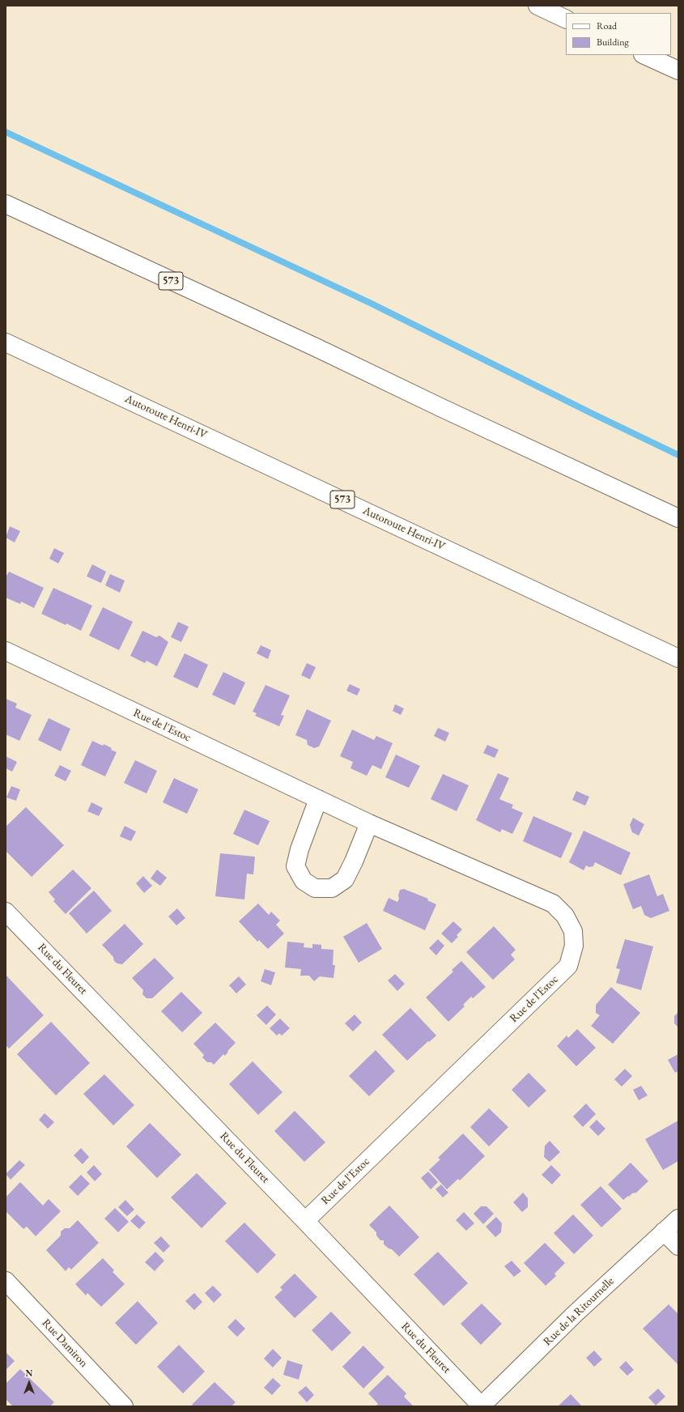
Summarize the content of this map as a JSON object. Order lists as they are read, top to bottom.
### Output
{
  "streets": {
    "main road": [
      "573",
      "Autoroute Henri-IV",
      "Rue de l'Estoc",
      "Rue du Fleuret",
      "Rue de la Ritournelle",
      "Rue Damiron"
    ]
  },
  "crossings": [
    ["Rue de l'Estoc", "Rue du Fleuret"],
    ["Rue du Fleuret", "Rue de la Ritournelle"]
  ],
  "legend": ["Road", "Building"],
  "north": "top"
}
